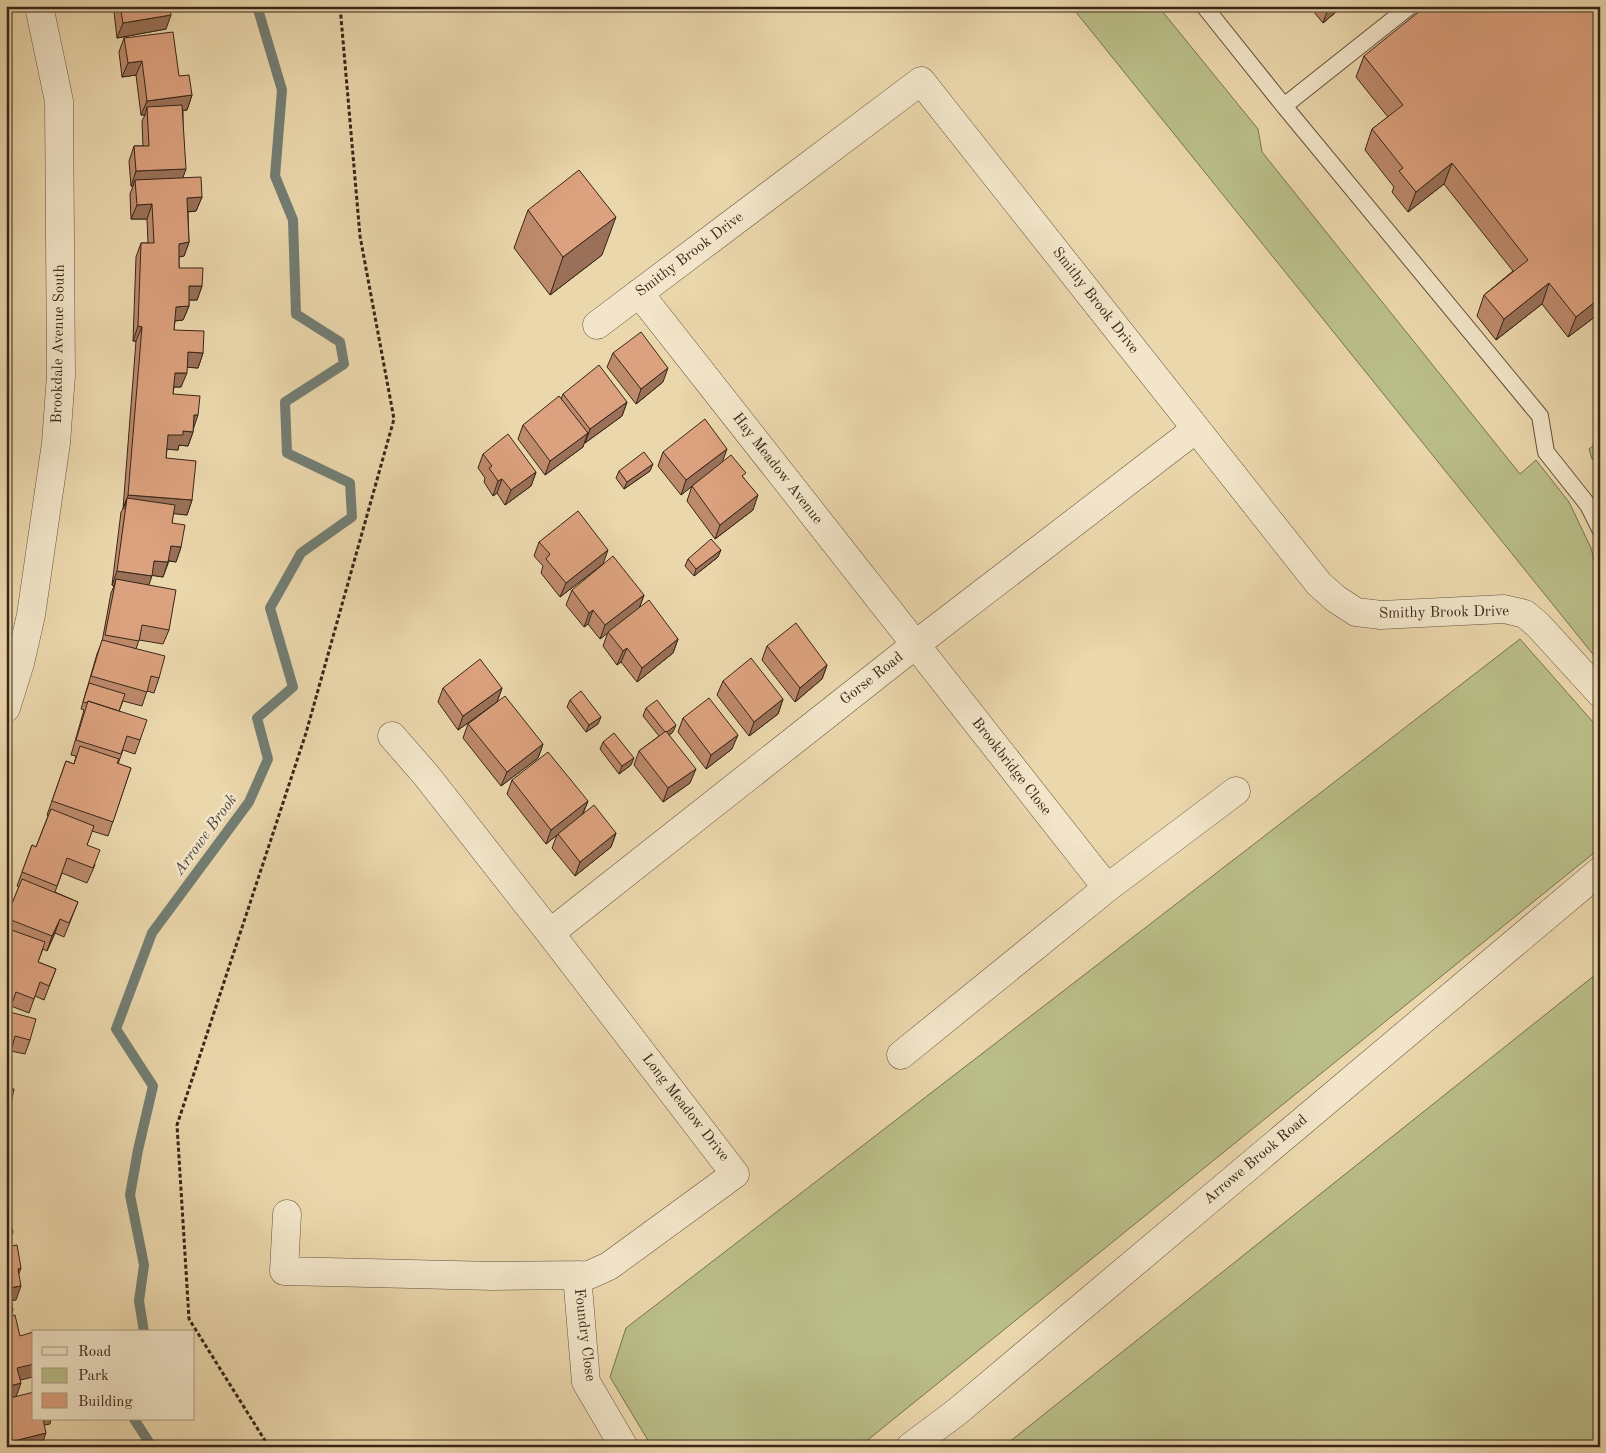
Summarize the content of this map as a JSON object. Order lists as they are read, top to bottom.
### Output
{
  "streets": {
    "street": [
      "Smithy Brook Drive",
      "Brookdale Avenue South",
      "Hay Meadow Avenue",
      "Gorse Road",
      "Brookbridge Close",
      "Long Meadow Drive",
      "Arrowe Brook Road",
      "Foundry Close"
    ]
  },
  "crossings": [
    ["Smithy Brook Drive", "Hay Meadow Avenue"],
    ["Smithy Brook Drive", "Gorse Road"],
    ["Hay Meadow Avenue", "Gorse Road"],
    ["Hay Meadow Avenue", "Brookbridge Close"],
    ["Gorse Road", "Brookbridge Close"],
    ["Gorse Road", "Long Meadow Drive"],
    ["Long Meadow Drive", "Foundry Close"]
  ],
  "water": ["Arrowe Brook"],
  "legend": ["Road", "Park", "Building"]
}
